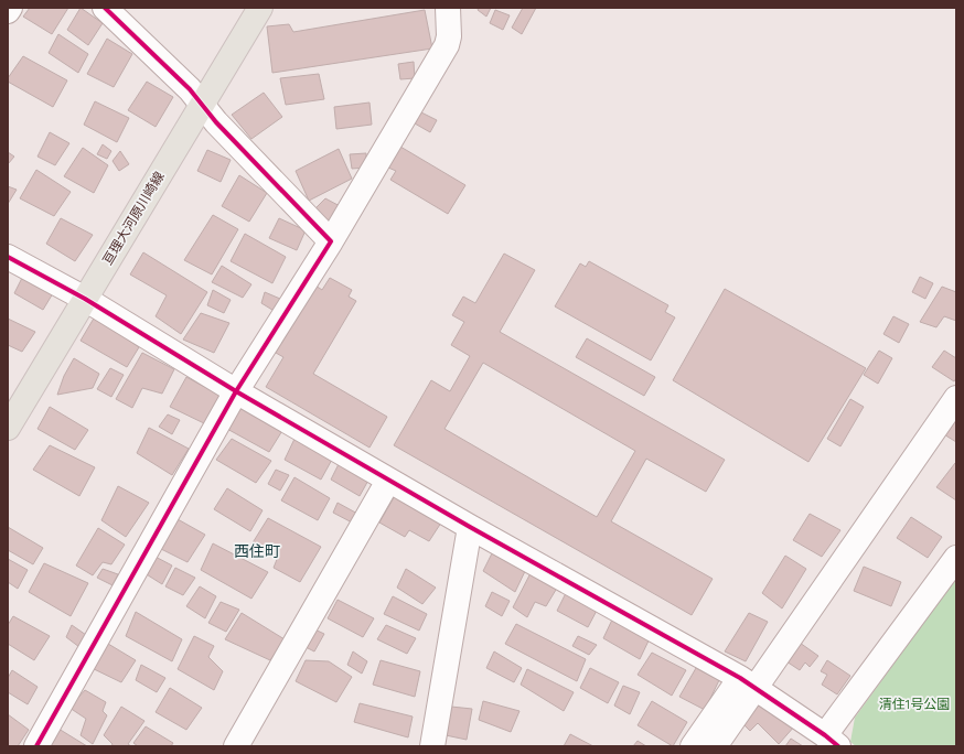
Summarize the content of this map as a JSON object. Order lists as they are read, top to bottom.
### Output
{
  "streets": {
    "main road": ["亘理大河原川崎線"]
  },
  "districts": ["西住町"],
  "parks": ["清住1号公園"]
}
